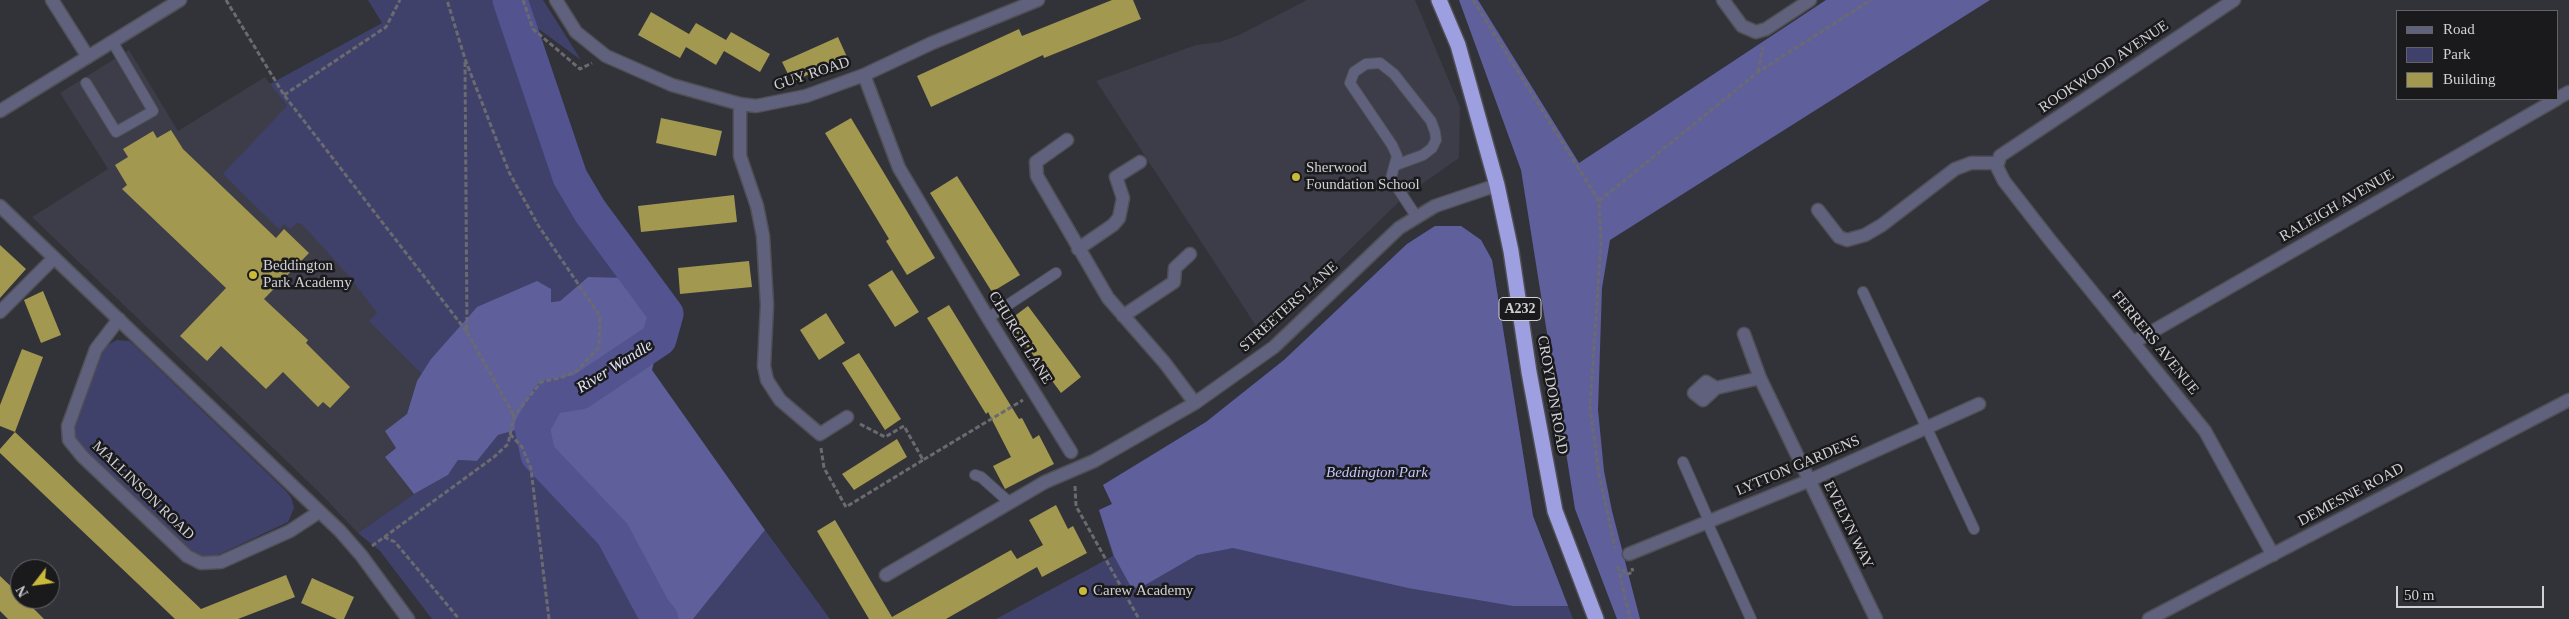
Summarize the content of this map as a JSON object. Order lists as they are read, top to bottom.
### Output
{
  "streets": {
    "highway": ["A232", "CROYDON ROAD"],
    "street": [
      "ROOKWOOD AVENUE",
      "GUY ROAD",
      "RALEIGH AVENUE",
      "STREETERS LANE",
      "CHURCH LANE",
      "FERRERS AVENUE",
      "LYTTON GARDENS",
      "MALLINSON ROAD",
      "DEMESNE ROAD",
      "EVELYN WAY"
    ]
  },
  "crossings": [
    ["ROOKWOOD AVENUE", "FERRERS AVENUE"],
    ["GUY ROAD", "CHURCH LANE"],
    ["RALEIGH AVENUE", "FERRERS AVENUE"],
    ["STREETERS LANE", "CHURCH LANE"],
    ["STREETERS LANE", "CROYDON ROAD"],
    ["FERRERS AVENUE", "DEMESNE ROAD"],
    ["LYTTON GARDENS", "EVELYN WAY"]
  ],
  "water": ["River Wandle"],
  "parks": ["Beddington Park"],
  "places": ["Sherwood Foundation School", "Beddington Park Academy", "Carew Academy"],
  "legend": ["Road", "Park", "Building"],
  "scale_bar": "50 m",
  "north": "bottom left"
}
